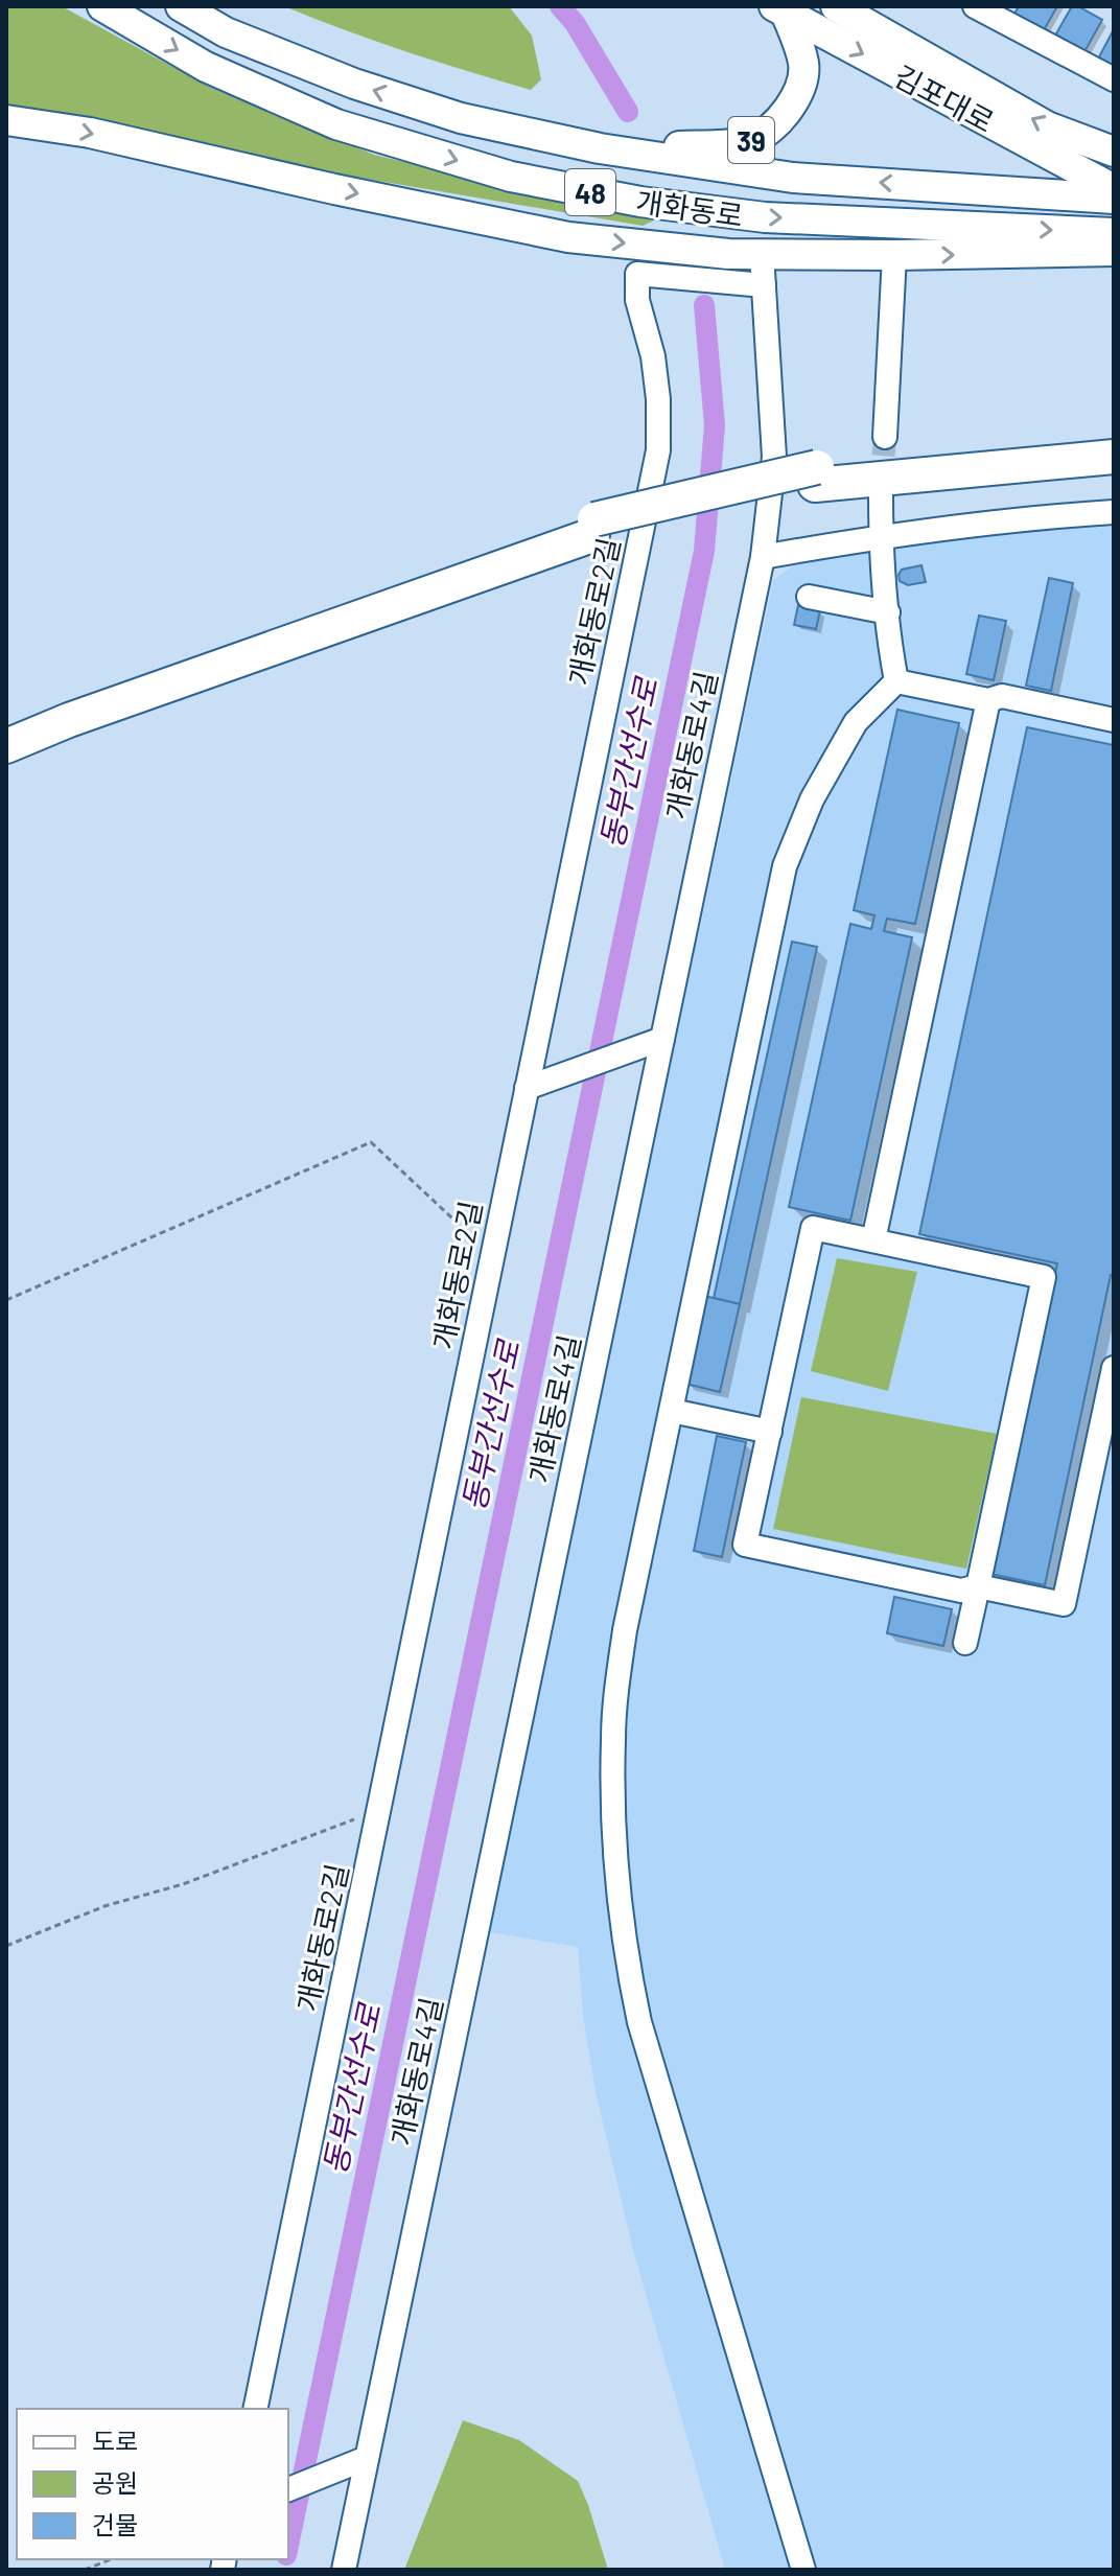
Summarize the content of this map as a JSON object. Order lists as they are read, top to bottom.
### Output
{
  "streets": {
    "main road": [
      "김포대로",
      "39",
      "48",
      "개화동로"
    ],
    "street": ["개화동로2길", "개화동로4길"]
  },
  "crossings": [
    ["김포대로", "39"],
    ["39", "개화동로"],
    ["개화동로2길", "개화동로4길"]
  ],
  "water": ["동부간선수로"],
  "legend": ["도로", "공원", "건물"]
}
